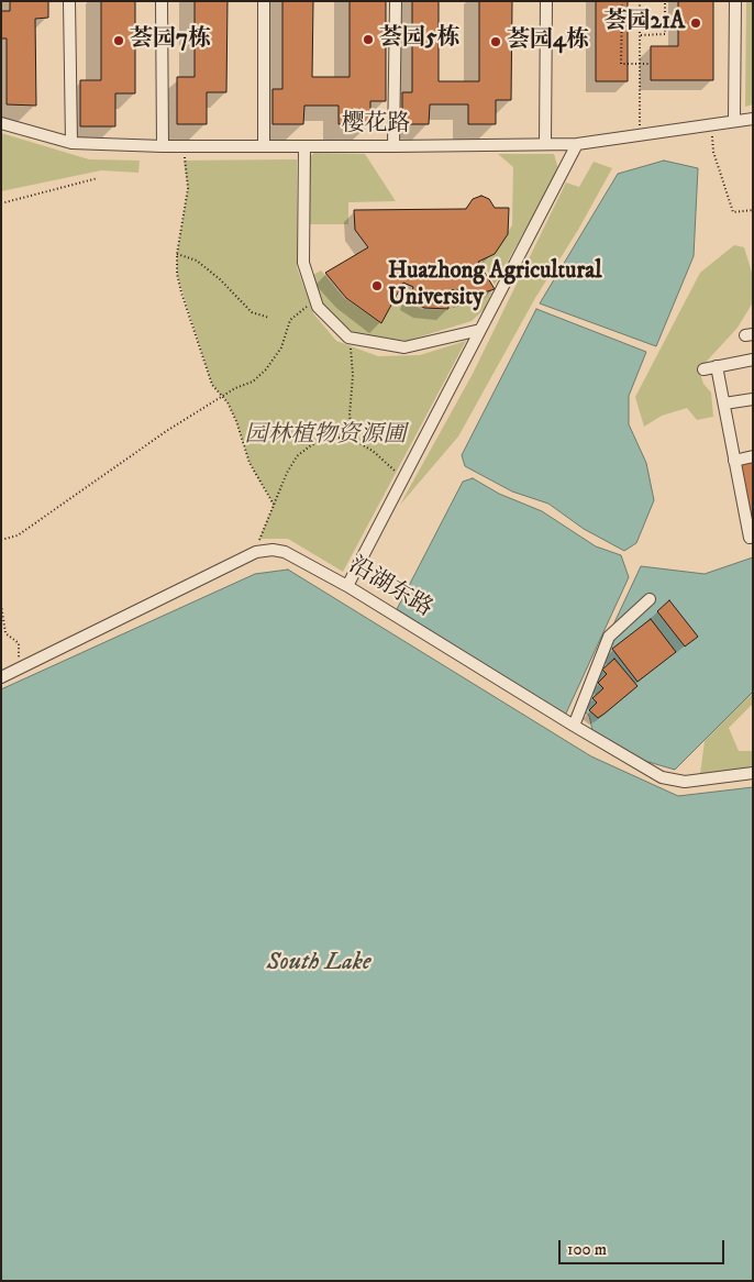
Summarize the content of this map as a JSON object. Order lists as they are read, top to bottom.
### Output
{
  "streets": {
    "street": ["樱花路", "沿湖东路"]
  },
  "water": ["South Lake"],
  "parks": ["园林植物资源圃"],
  "places": [
    "荟园21A",
    "荟园5栋",
    "荟园7栋",
    "荟园4栋",
    "Huazhong Agricultural University"
  ],
  "scale_bar": "100 m"
}
